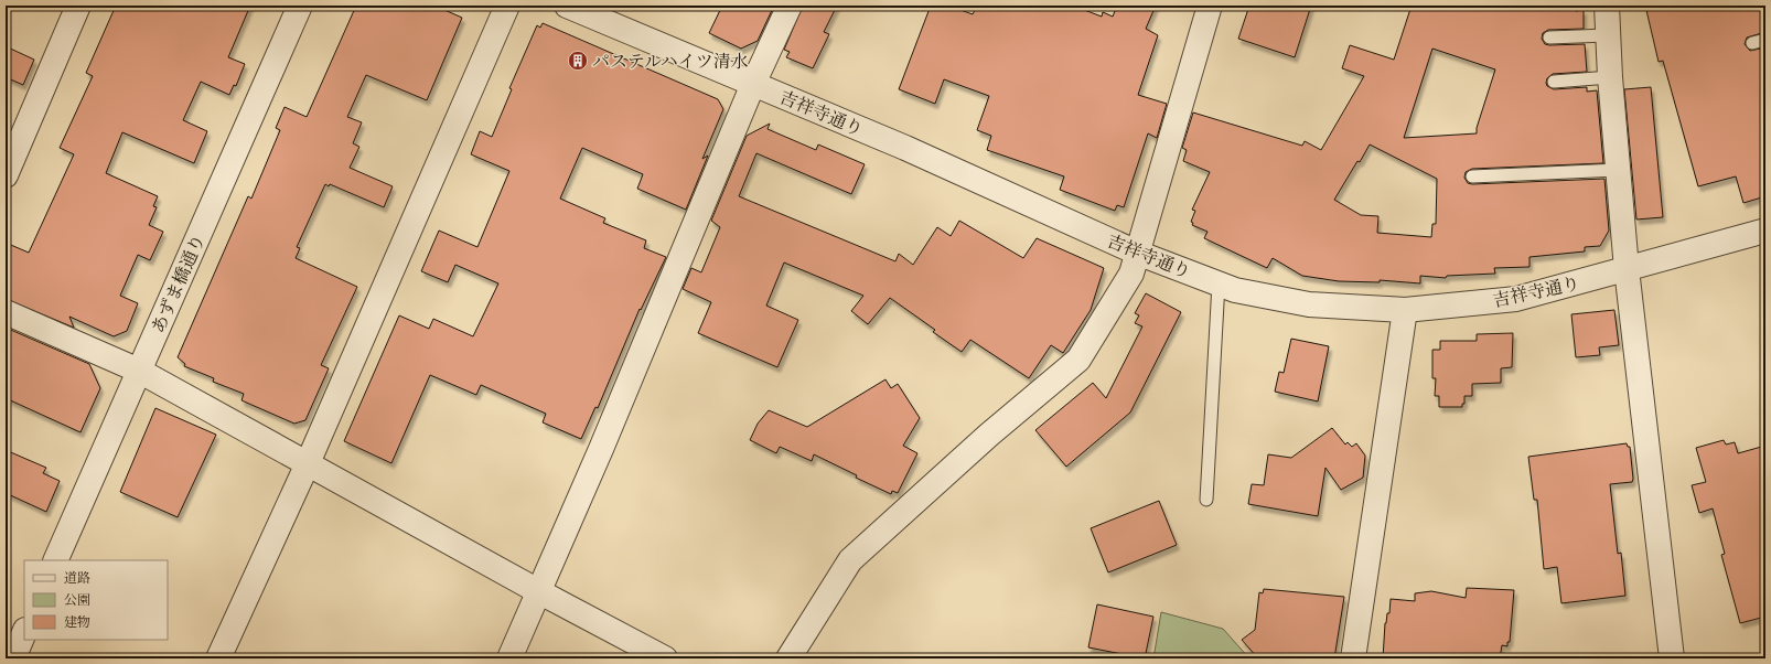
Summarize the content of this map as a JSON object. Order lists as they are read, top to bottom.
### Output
{
  "streets": {
    "street": ["吉祥寺通り", "あずま橋通り"]
  },
  "places": {
    "building": ["パステルハイツ清水"]
  },
  "legend": ["道路", "公園", "建物"]
}
